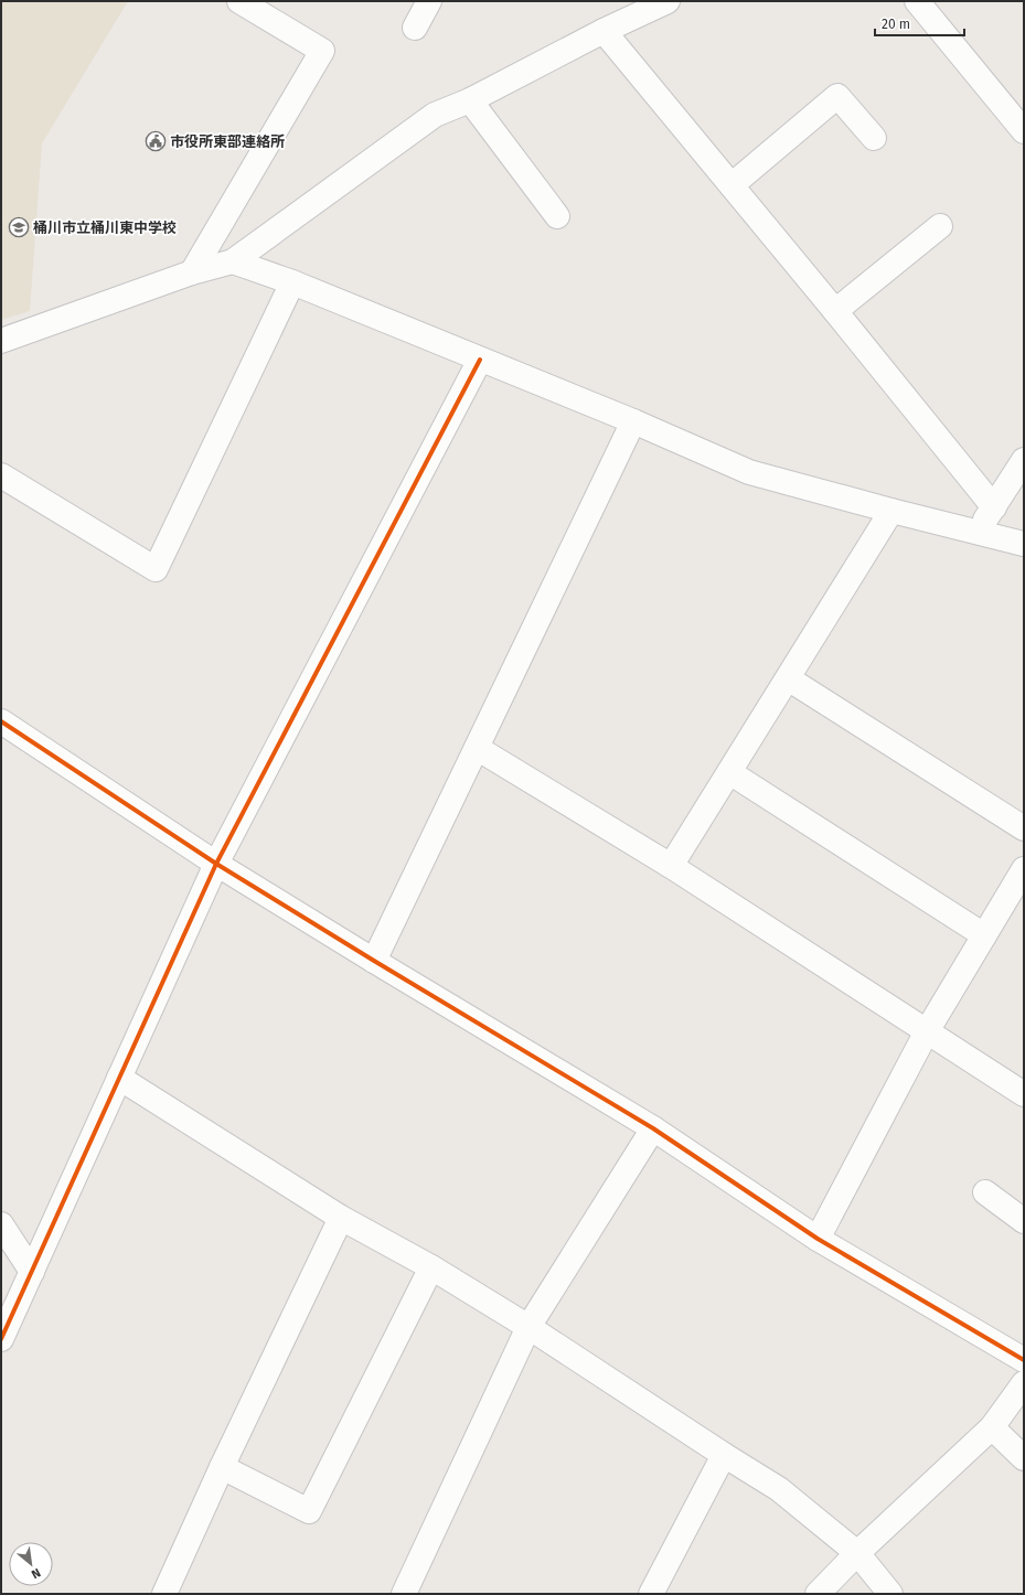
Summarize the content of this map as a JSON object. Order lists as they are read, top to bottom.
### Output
{
  "places": {
    "public building": ["市役所東部連絡所"],
    "school or university": ["桶川市立桶川東中学校"]
  },
  "scale_bar": "20 m",
  "north": "bottom right"
}
